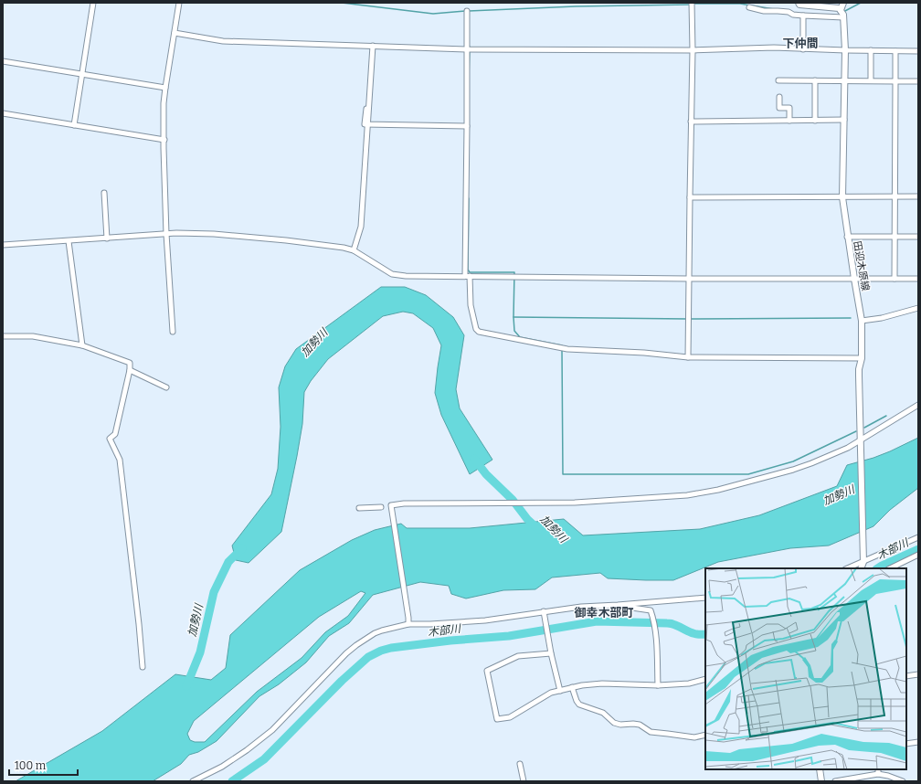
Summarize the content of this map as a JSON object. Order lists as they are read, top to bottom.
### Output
{
  "streets": {
    "main road": ["田迎木原線"]
  },
  "districts": ["下仲間", "御幸木部町"],
  "water": ["加勢川", "木部川"],
  "scale_bar": "100 m"
}
